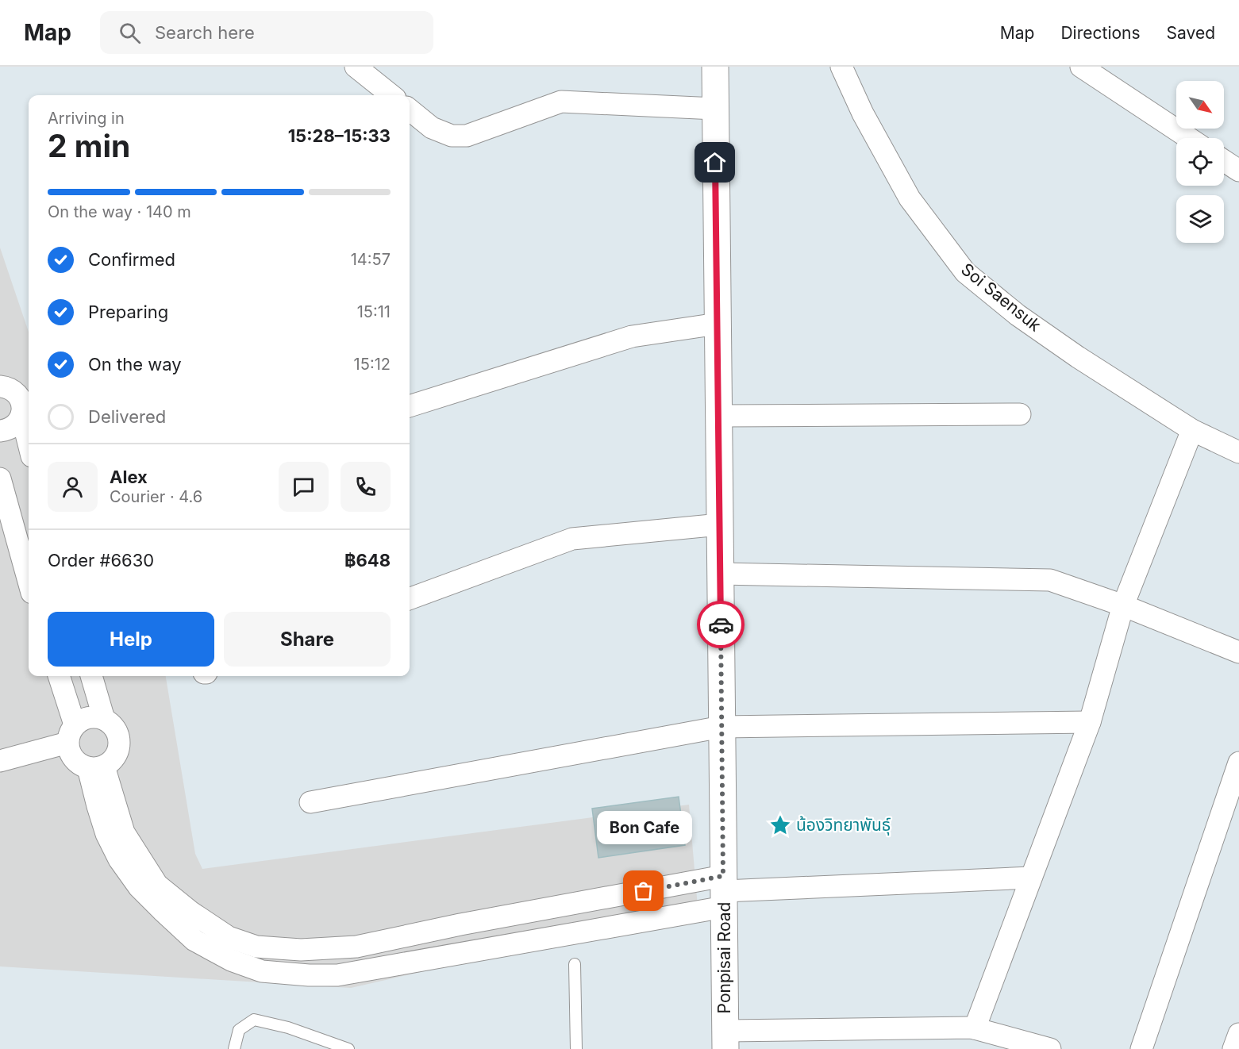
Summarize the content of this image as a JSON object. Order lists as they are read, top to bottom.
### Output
{
  "streets": {
    "street": ["Soi Saensuk", "Ponpisai Road"]
  },
  "places": {
    "place": ["น้องวิทยาพันธุ์"],
    "other": ["Bon Cafe"]
  },
  "north": "bottom right",
  "page": {
    "header": "Map",
    "search": "Search here",
    "nav": ["Map", "Directions", "Saved"],
    "heading": ["2 min", "Arriving in", "15:28–15:33"],
    "panel": [
      "Alex",
      "Courier · 4.6",
      "Order #6630",
      "฿648"
    ],
    "bar": "On the way · 140 m",
    "list": [
      ["Confirmed", "14:57"],
      ["Preparing", "15:11"],
      ["On the way", "15:12"],
      "Delivered"
    ],
    "buttons": ["Help", "Share"],
    "bubble": "Bon Cafe"
  }
}
